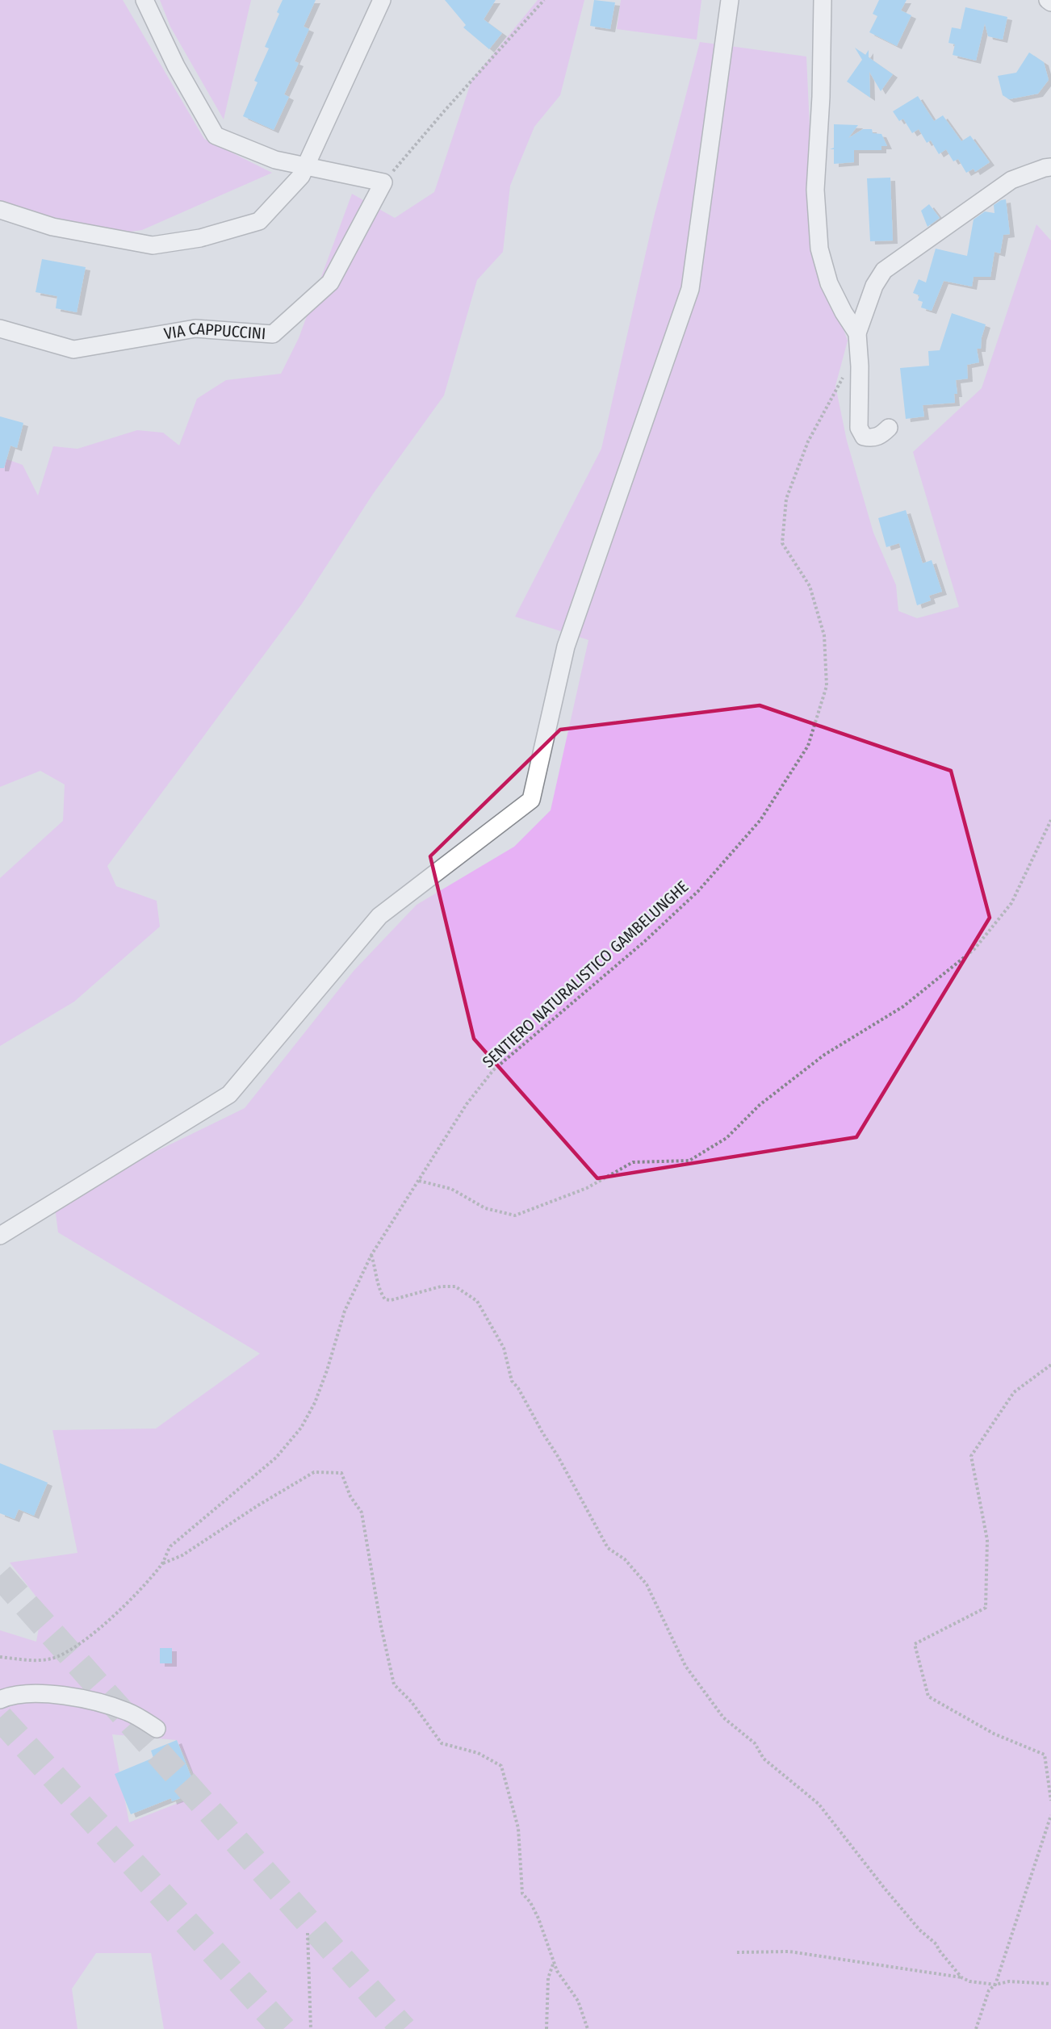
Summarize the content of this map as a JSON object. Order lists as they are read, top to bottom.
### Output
{
  "streets": {
    "street": ["VIA CAPPUCCINI"],
    "path": ["SENTIERO NATURALISTICO GAMBELUNGHE"]
  }
}
